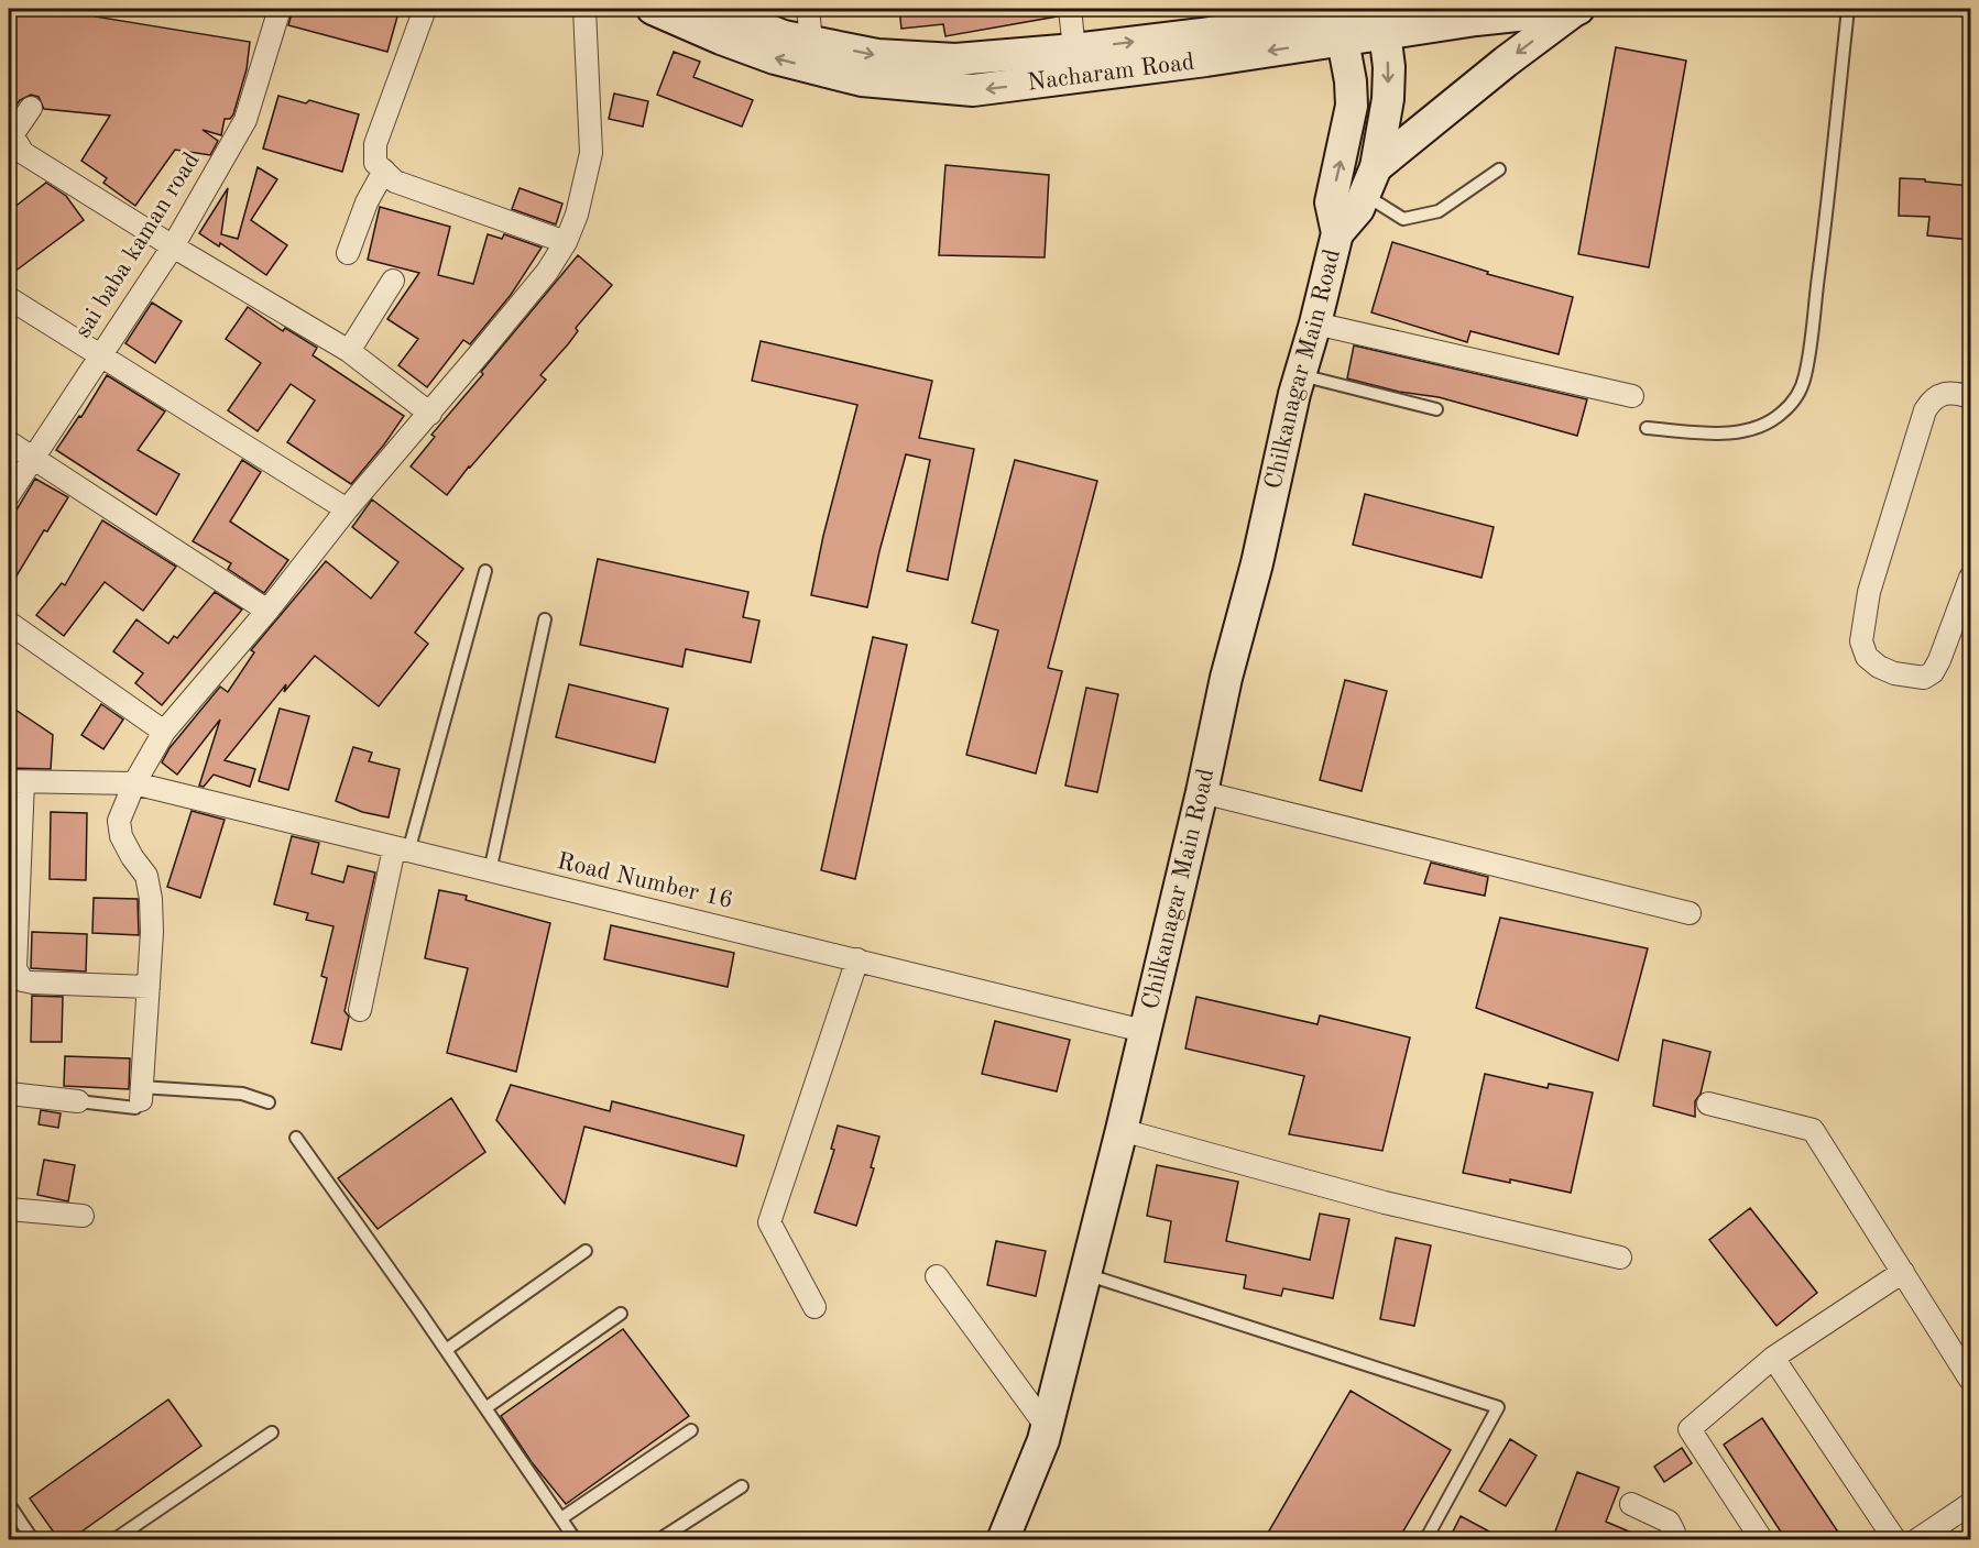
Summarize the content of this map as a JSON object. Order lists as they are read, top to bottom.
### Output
{
  "streets": {
    "main road": ["Nacharam Road", "Chilkanagar Main Road"],
    "street": ["sai baba kaman road", "Road Number 16"]
  },
  "crossings": [
    ["Chilkanagar Main Road", "Road Number 16"]
  ]
}
